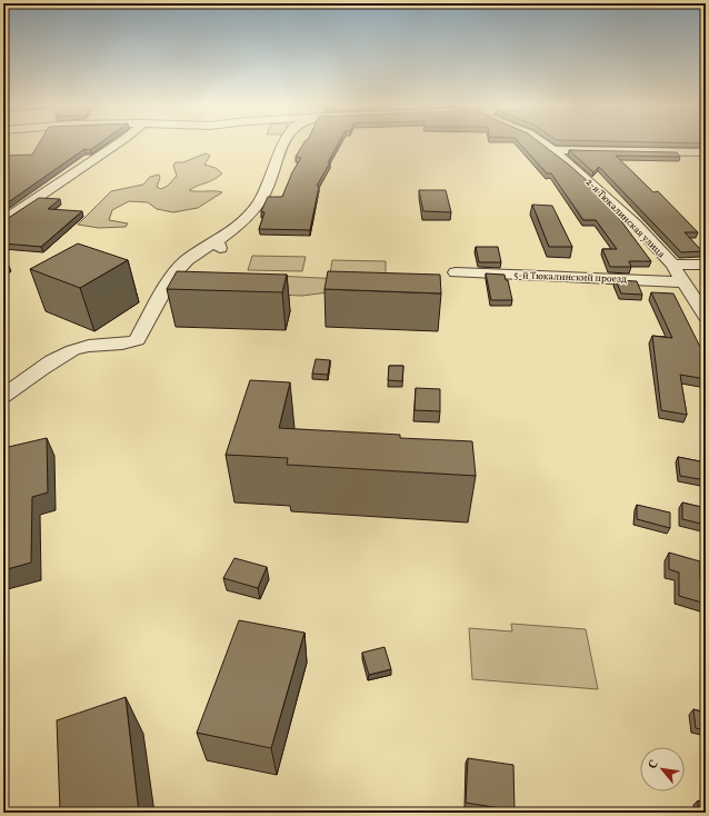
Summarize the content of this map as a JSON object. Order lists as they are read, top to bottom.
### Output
{
  "streets": {
    "street": ["2-я Тюкалинская улица", "5-й Тюкалинский проезд"]
  },
  "crossings": [
    ["2-я Тюкалинская улица", "5-й Тюкалинский проезд"]
  ],
  "north": "top left"
}
